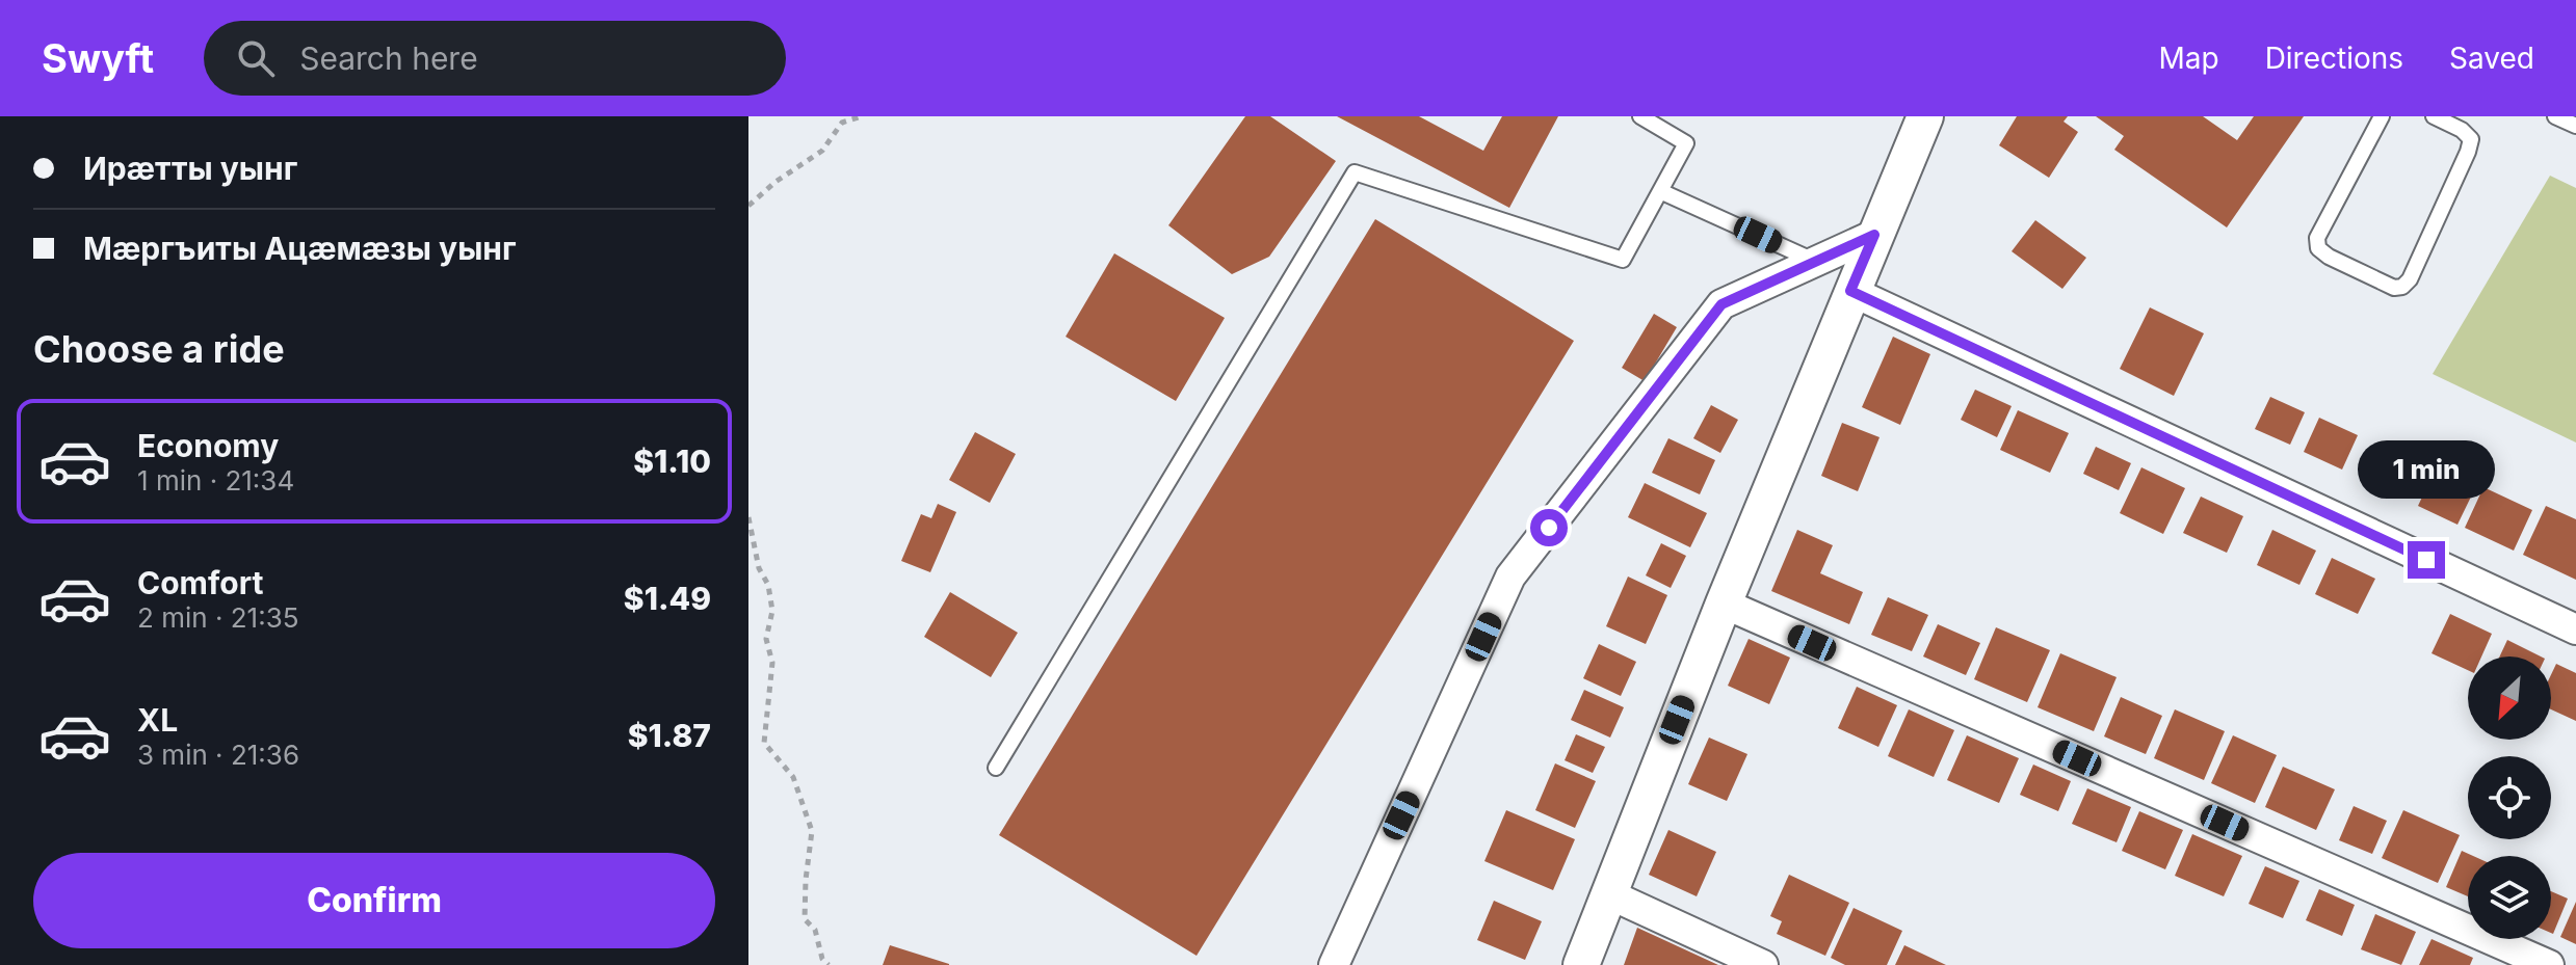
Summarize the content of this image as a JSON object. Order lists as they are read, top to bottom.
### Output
{
  "north": "bottom left",
  "page": {
    "header": "Swyft",
    "search": "Search here",
    "nav": ["Map", "Directions", "Saved"],
    "banner": ["Ирæтты уынг", "Мӕргъиты Ацӕмӕзы уынг"],
    "heading": "Choose a ride",
    "list": [
      {
        "name": "Economy",
        "note": "1 min · 21:34",
        "value": "$1.10"
      },
      {
        "name": "Comfort",
        "note": "2 min · 21:35",
        "value": "$1.49"
      },
      {
        "name": "XL",
        "note": "3 min · 21:36",
        "value": "$1.87"
      }
    ],
    "bubble": "1 min",
    "buttons": "Confirm"
  }
}
